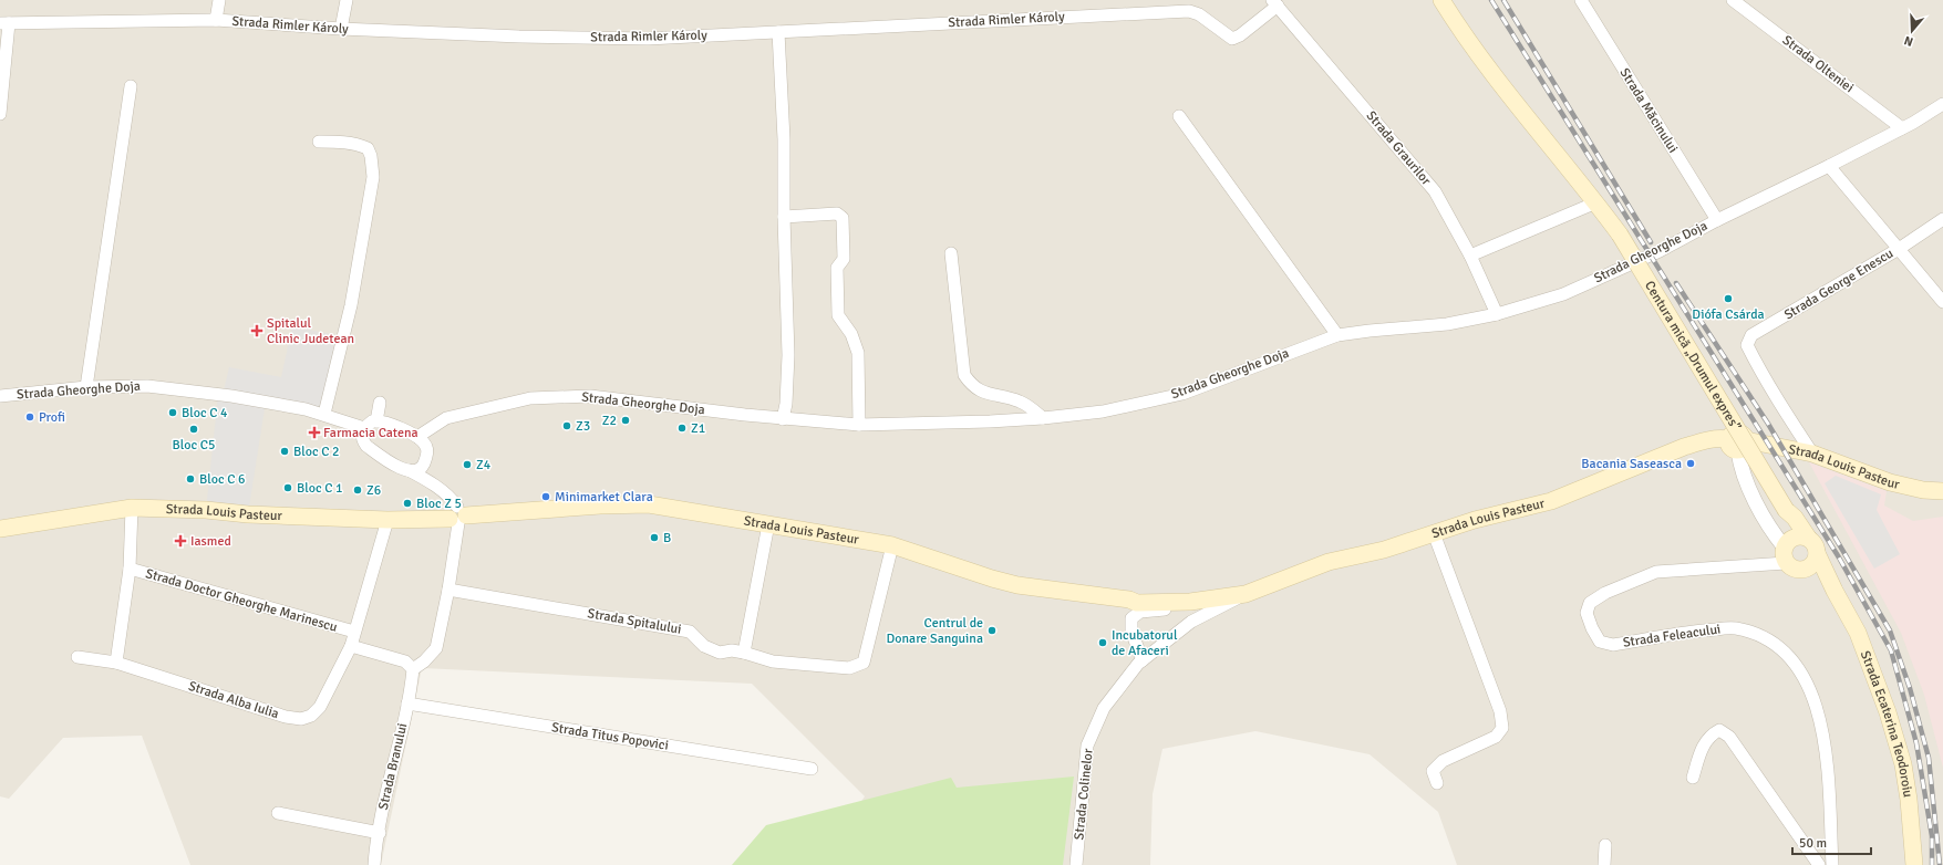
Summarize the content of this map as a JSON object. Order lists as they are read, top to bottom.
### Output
{
  "streets": {
    "main road": ["Centura mică „Drumul expres”", "Strada Louis Pasteur", "Strada Ecaterina Teodoroiu"],
    "street": [
      "Strada Rimler Károly",
      "Strada Olteniei",
      "Strada Măcinului",
      "Strada Graurilor",
      "Strada Gheorghe Doja",
      "Strada George Enescu",
      "Strada Doctor Gheorghe Marinescu",
      "Strada Spitalului",
      "Strada Feleacului",
      "Strada Alba Iulia",
      "Strada Titus Popovici",
      "Strada Branului",
      "Strada Colinelor"
    ]
  },
  "crossings": [
    ["Strada Rimler Károly", "Strada Graurilor"],
    ["Strada Olteniei", "Strada Gheorghe Doja"],
    ["Strada Măcinului", "Strada Gheorghe Doja"],
    ["Strada Graurilor", "Strada Gheorghe Doja"],
    ["Strada George Enescu", "Strada Louis Pasteur"],
    ["Centura mică „Drumul expres”", "Strada Feleacului"],
    ["Centura mică „Drumul expres”", "Strada Ecaterina Teodoroiu"],
    ["Strada Louis Pasteur", "Strada Spitalului"],
    ["Strada Louis Pasteur", "Strada Colinelor"],
    ["Strada Feleacului", "Strada Ecaterina Teodoroiu"],
    ["Strada Titus Popovici", "Strada Branului"]
  ],
  "places": {
    "other": [
      "Diófa Csárda",
      "Bloc C 4",
      "Profi",
      "Z2",
      "Z3",
      "Z1",
      "Bloc C5",
      "Bloc C 2",
      "Bacania Saseasca",
      "Z4",
      "Bloc C 6",
      "Bloc C 1",
      "Z6",
      "Minimarket Clara",
      "Bloc Z 5",
      "B",
      "Centrul de Donare Sanguina",
      "Incubatorul de Afaceri"
    ],
    "health": ["Spitalul Clinic Judetean", "Farmacia Catena", "Iasmed"]
  },
  "scale_bar": "50 m",
  "north": "bottom"
}
